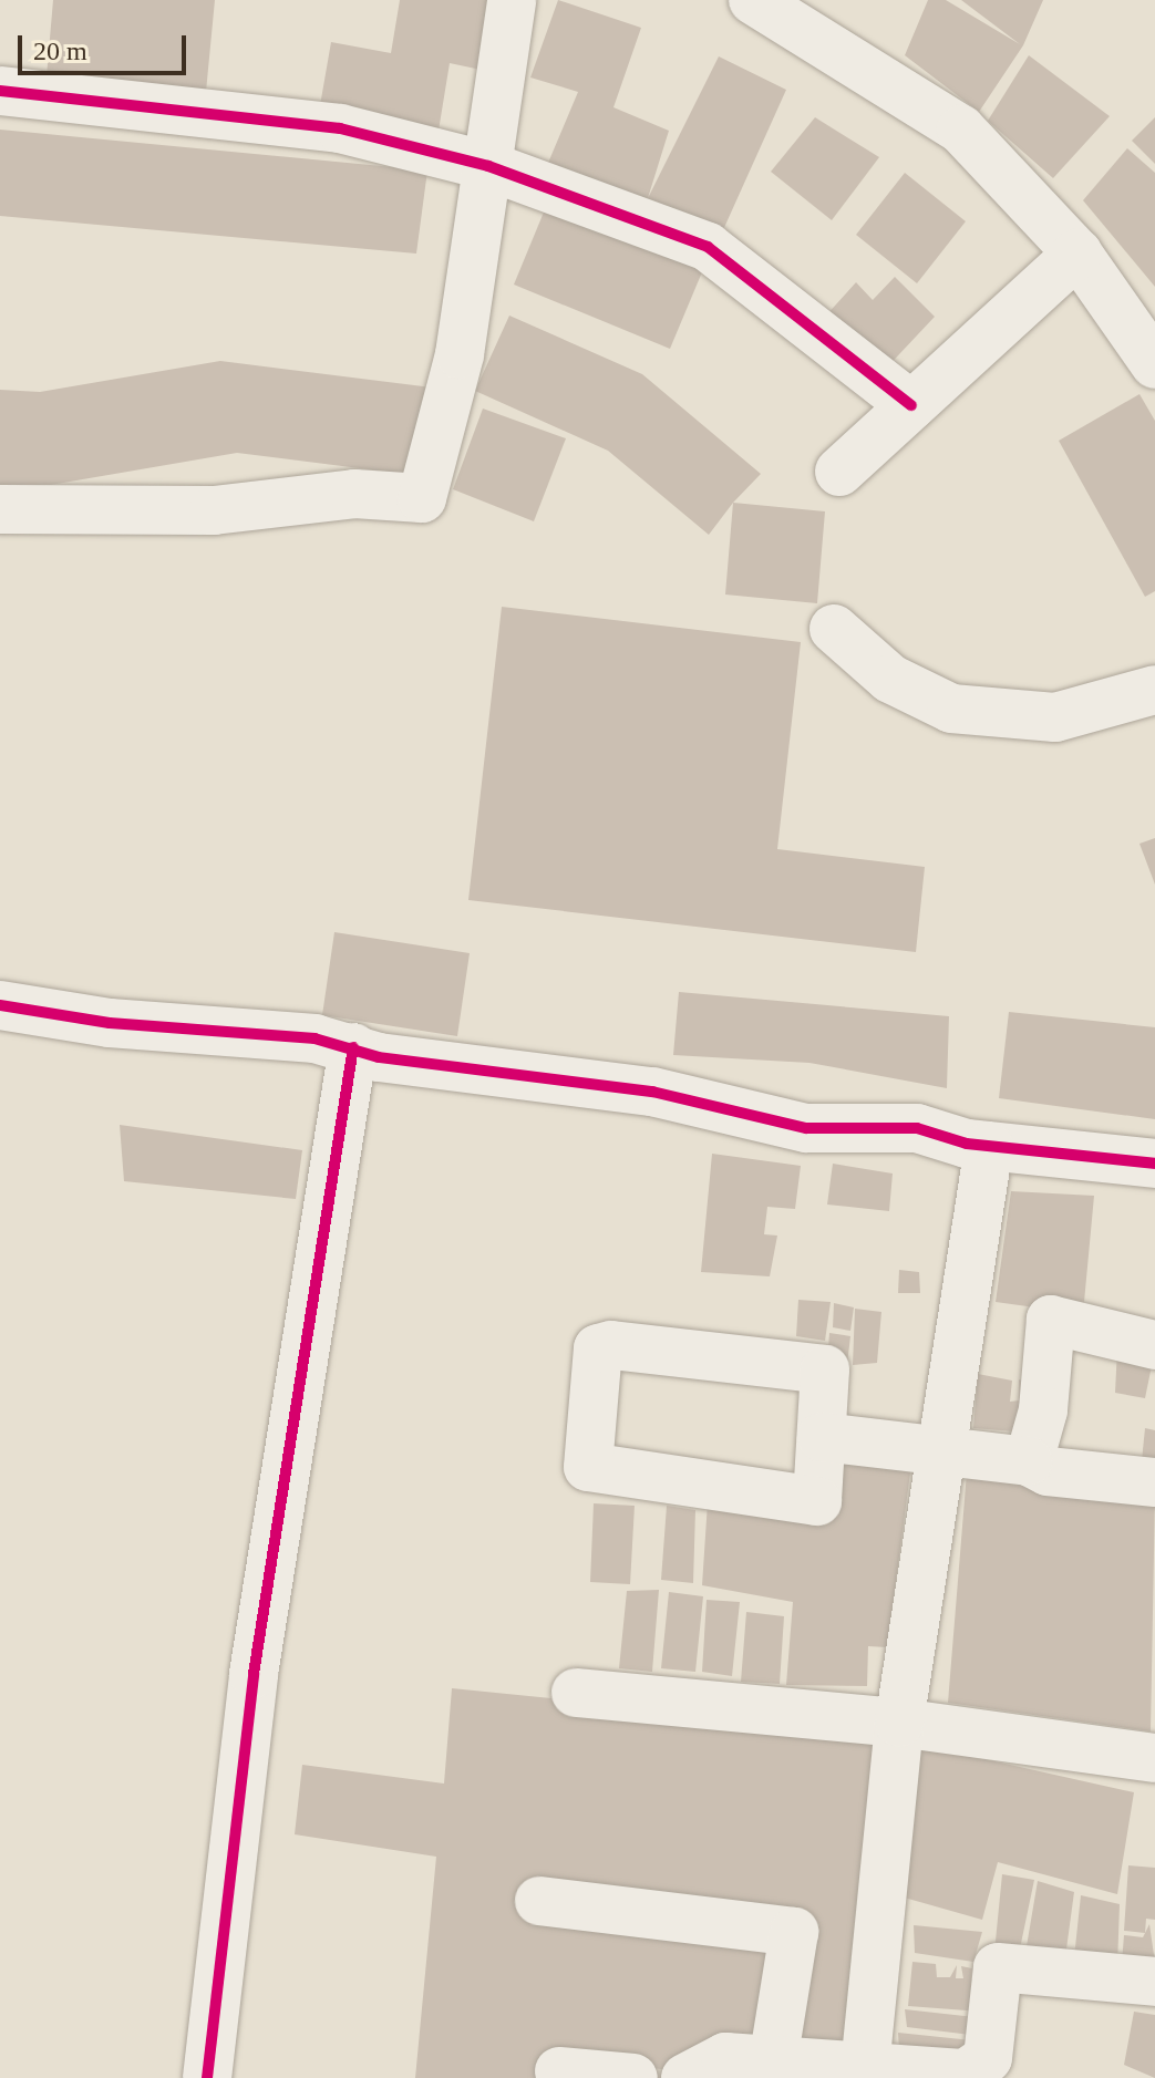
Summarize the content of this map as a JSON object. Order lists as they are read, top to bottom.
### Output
{
  "scale_bar": "20 m"
}
